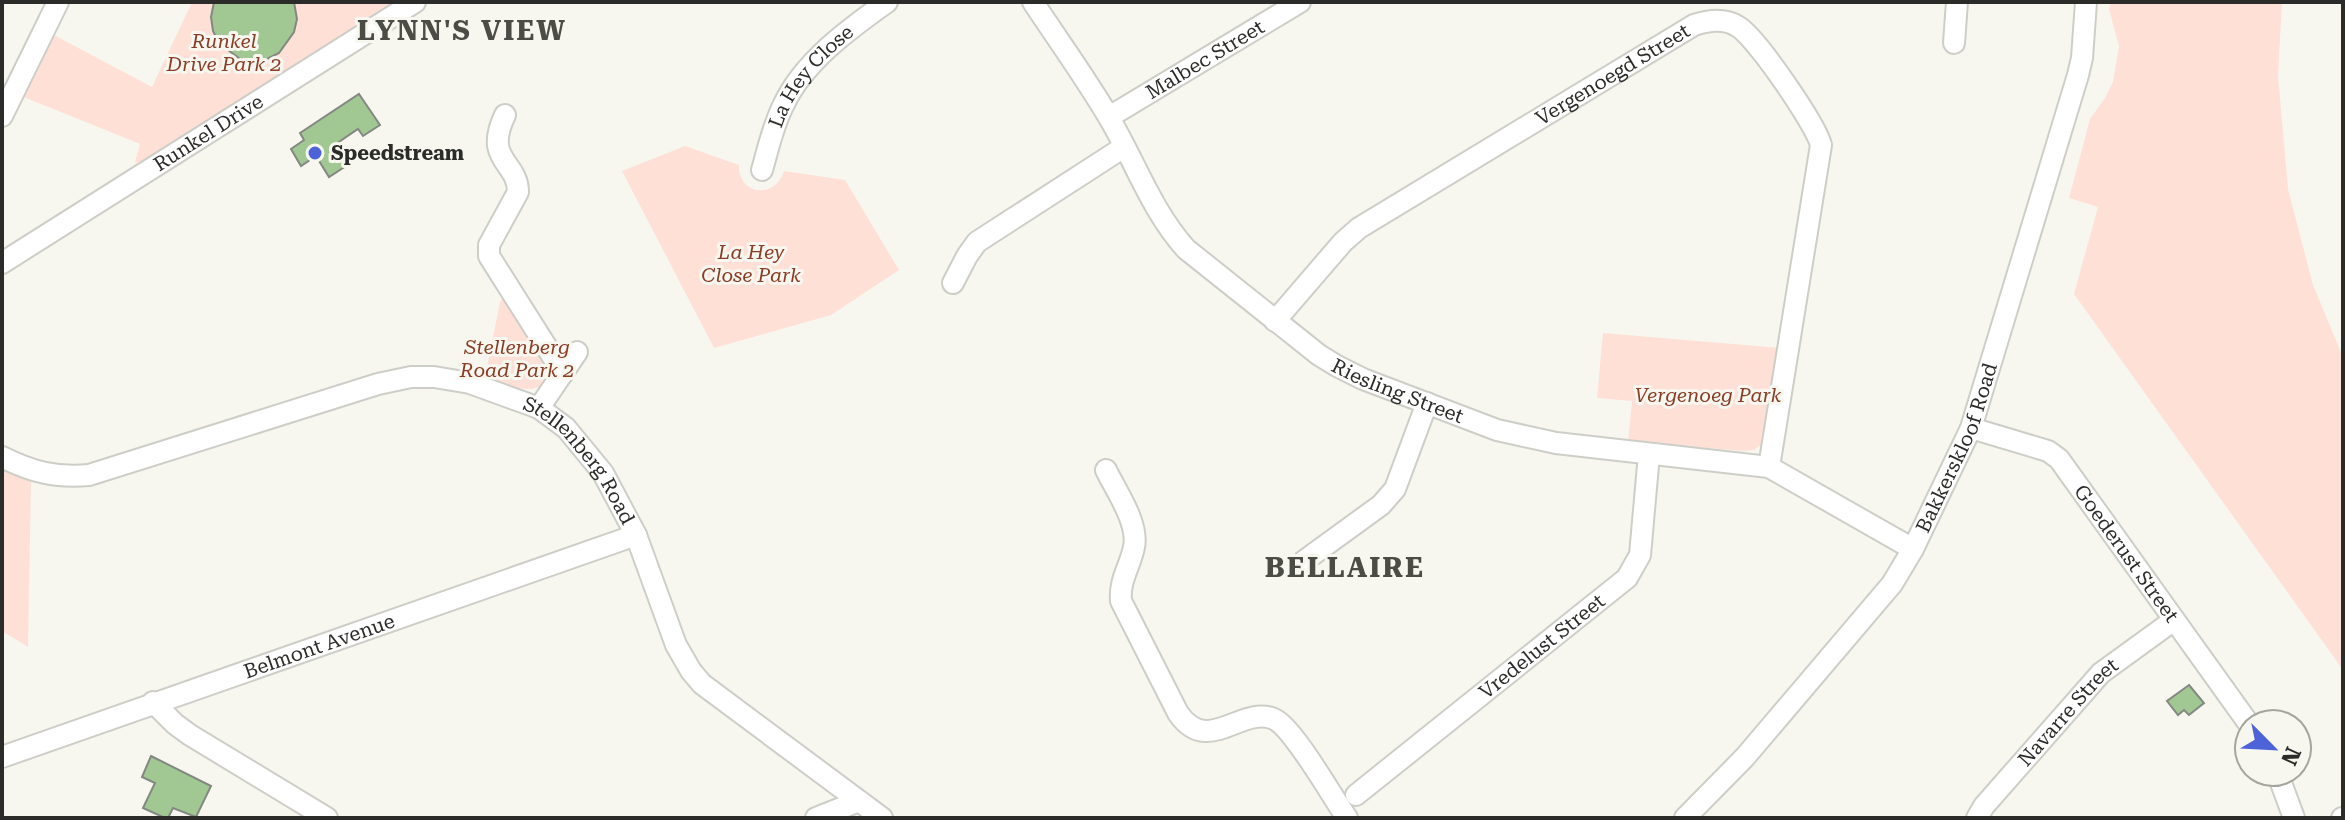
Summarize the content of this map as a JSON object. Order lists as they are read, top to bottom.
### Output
{
  "streets": {
    "street": [
      "Malbec Street",
      "Vergenoegd Street",
      "La Hey Close",
      "Runkel Drive",
      "Riesling Street",
      "Bakkerskloof Road",
      "Stellenberg Road",
      "Goederust Street",
      "Belmont Avenue",
      "Vredelust Street",
      "Navarre Street"
    ]
  },
  "crossings": [
    ["Malbec Street", "Riesling Street"],
    ["Vergenoegd Street", "Riesling Street"],
    ["Riesling Street", "Bakkerskloof Road"],
    ["Riesling Street", "Vredelust Street"],
    ["Bakkerskloof Road", "Goederust Street"],
    ["Stellenberg Road", "Belmont Avenue"],
    ["Goederust Street", "Navarre Street"]
  ],
  "districts": ["LYNN'S VIEW", "BELLAIRE"],
  "parks": [
    "Runkel Drive Park 2",
    "La Hey Close Park",
    "Stellenberg Road Park 2",
    "Vergenoeg Park"
  ],
  "places": ["Speedstream"],
  "north": "bottom right"
}
